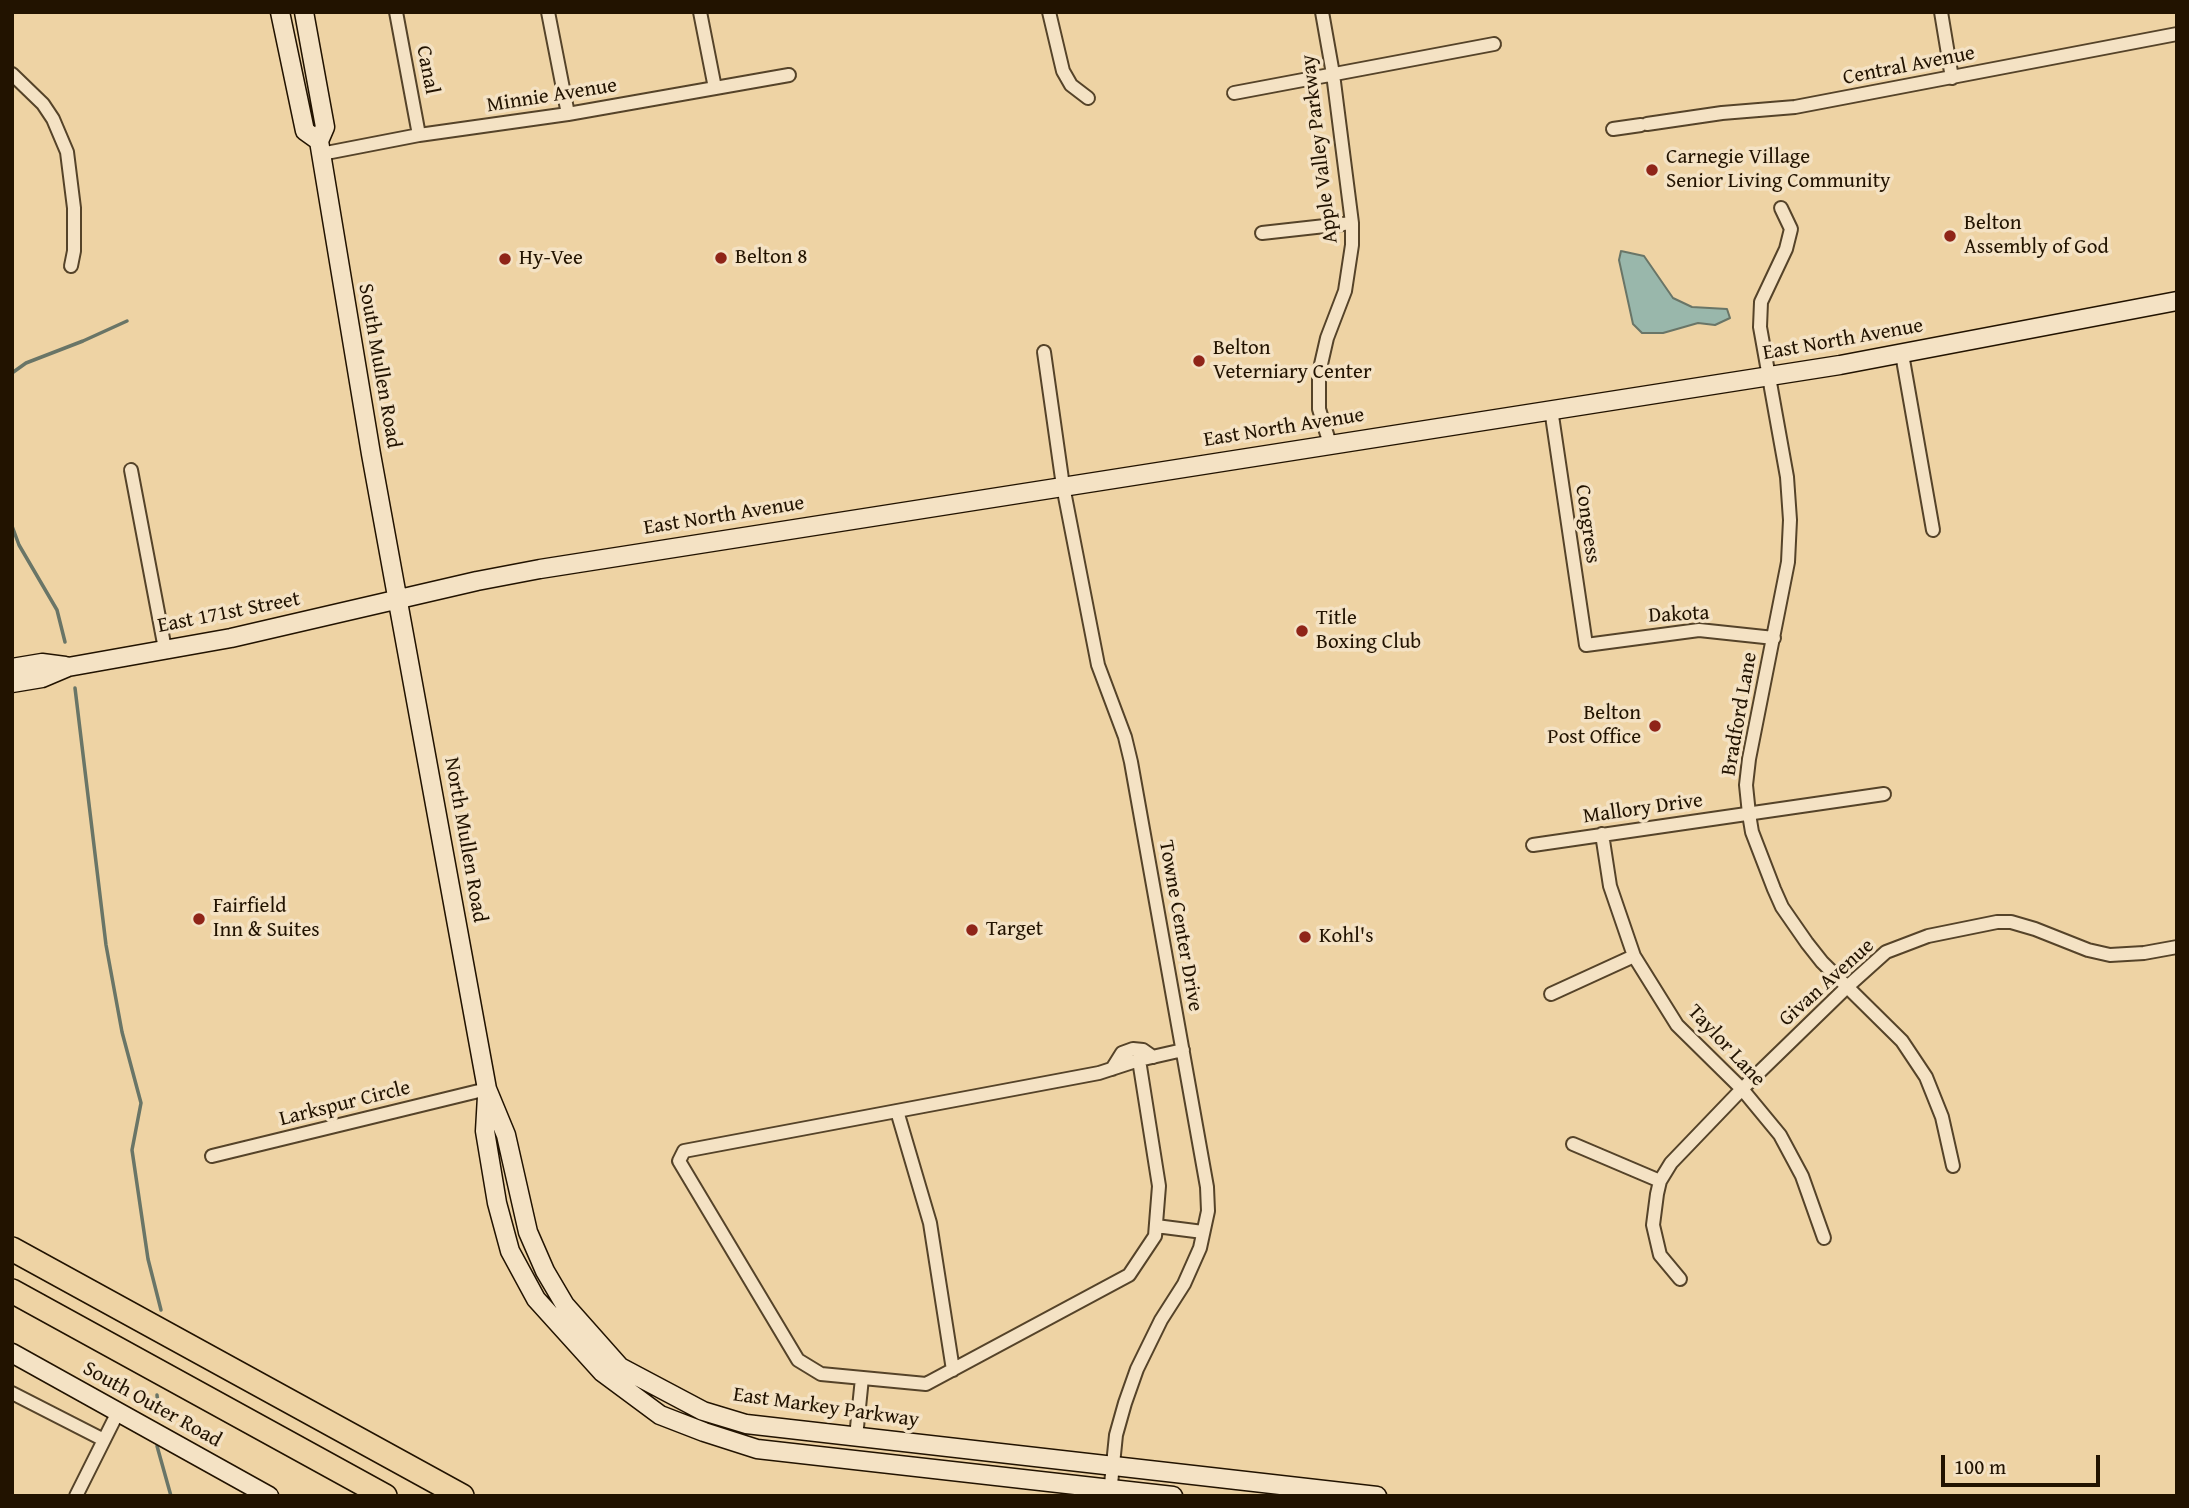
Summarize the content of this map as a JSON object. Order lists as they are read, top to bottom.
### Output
{
  "streets": {
    "street": [
      "Central Avenue",
      "Canal",
      "Minnie Avenue",
      "Apple Valley Parkway",
      "East North Avenue",
      "South Mullen Road",
      "Congress",
      "East 171st Street",
      "Dakota",
      "Bradford Lane",
      "Mallory Drive",
      "North Mullen Road",
      "Towne Center Drive",
      "Givan Avenue",
      "Taylor Lane",
      "Larkspur Circle",
      "South Outer Road",
      "East Markey Parkway"
    ]
  },
  "crossings": [
    ["Canal", "Minnie Avenue"],
    ["Minnie Avenue", "South Mullen Road"],
    ["Apple Valley Parkway", "East North Avenue"],
    ["East North Avenue", "South Mullen Road"],
    ["East North Avenue", "Congress"],
    ["East North Avenue", "East 171st Street"],
    ["East North Avenue", "Bradford Lane"],
    ["East North Avenue", "North Mullen Road"],
    ["East North Avenue", "Towne Center Drive"],
    ["South Mullen Road", "East 171st Street"],
    ["South Mullen Road", "North Mullen Road"],
    ["Congress", "Dakota"],
    ["East 171st Street", "North Mullen Road"],
    ["Dakota", "Bradford Lane"],
    ["Bradford Lane", "Mallory Drive"],
    ["Bradford Lane", "Givan Avenue"],
    ["Mallory Drive", "Taylor Lane"],
    ["North Mullen Road", "Larkspur Circle"],
    ["North Mullen Road", "East Markey Parkway"],
    ["Towne Center Drive", "East Markey Parkway"],
    ["Givan Avenue", "Taylor Lane"],
    ["Larkspur Circle", "East Markey Parkway"]
  ],
  "places": [
    "Carnegie Village Senior Living Community",
    "Belton Assembly of God",
    "Belton 8",
    "Hy-Vee",
    "Belton Veterniary Center",
    "Title Boxing Club",
    "Belton Post Office",
    "Fairfield Inn & Suites",
    "Target",
    "Kohl's"
  ],
  "scale_bar": "100 m"
}
